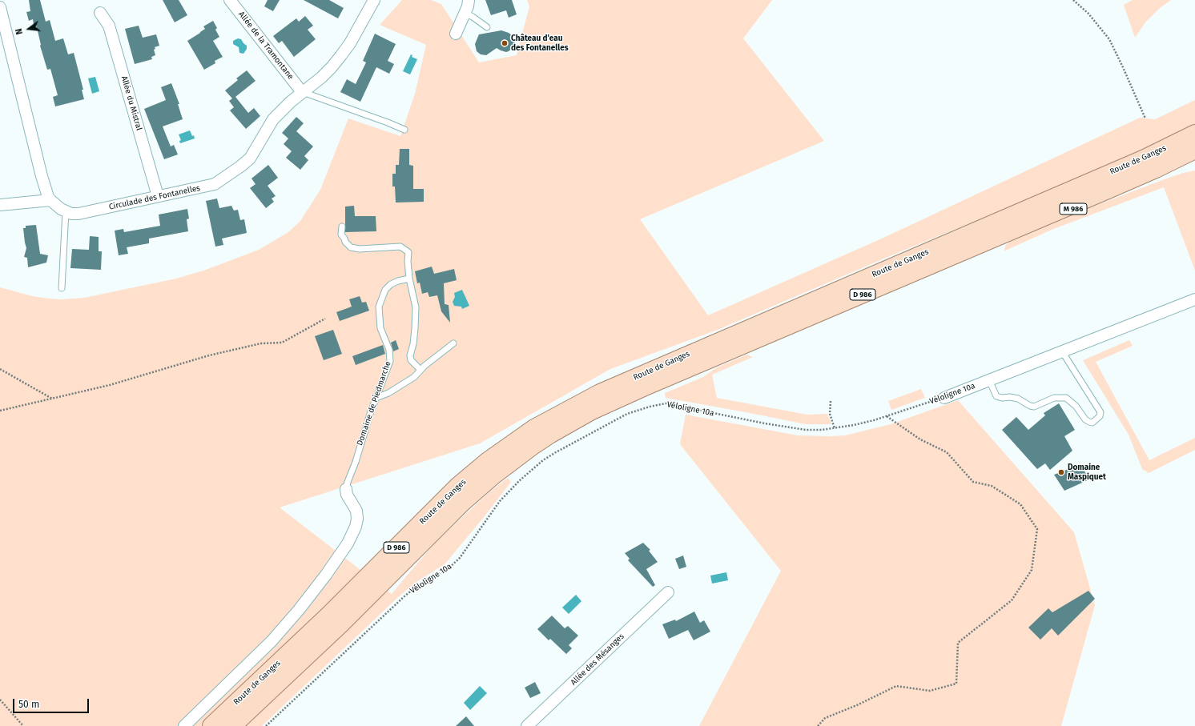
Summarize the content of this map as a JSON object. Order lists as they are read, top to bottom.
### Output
{
  "streets": {
    "main road": ["Route de Ganges", "M 986", "D 986"],
    "street": [
      "Allée de la Tramontane",
      "Allée du Mistral",
      "Circulade des Fontanelles",
      "Véloligne 10a",
      "Allée des Mésanges"
    ],
    "lane": ["Domaine de Piedmarche"]
  },
  "crossings": [
    ["Allée de la Tramontane", "Circulade des Fontanelles"],
    ["Allée du Mistral", "Circulade des Fontanelles"],
    ["Route de Ganges", "M 986"]
  ],
  "places": ["Château d'eau des Fontanelles", "Domaine Maspiquet"],
  "scale_bar": "50 m",
  "north": "left"
}
